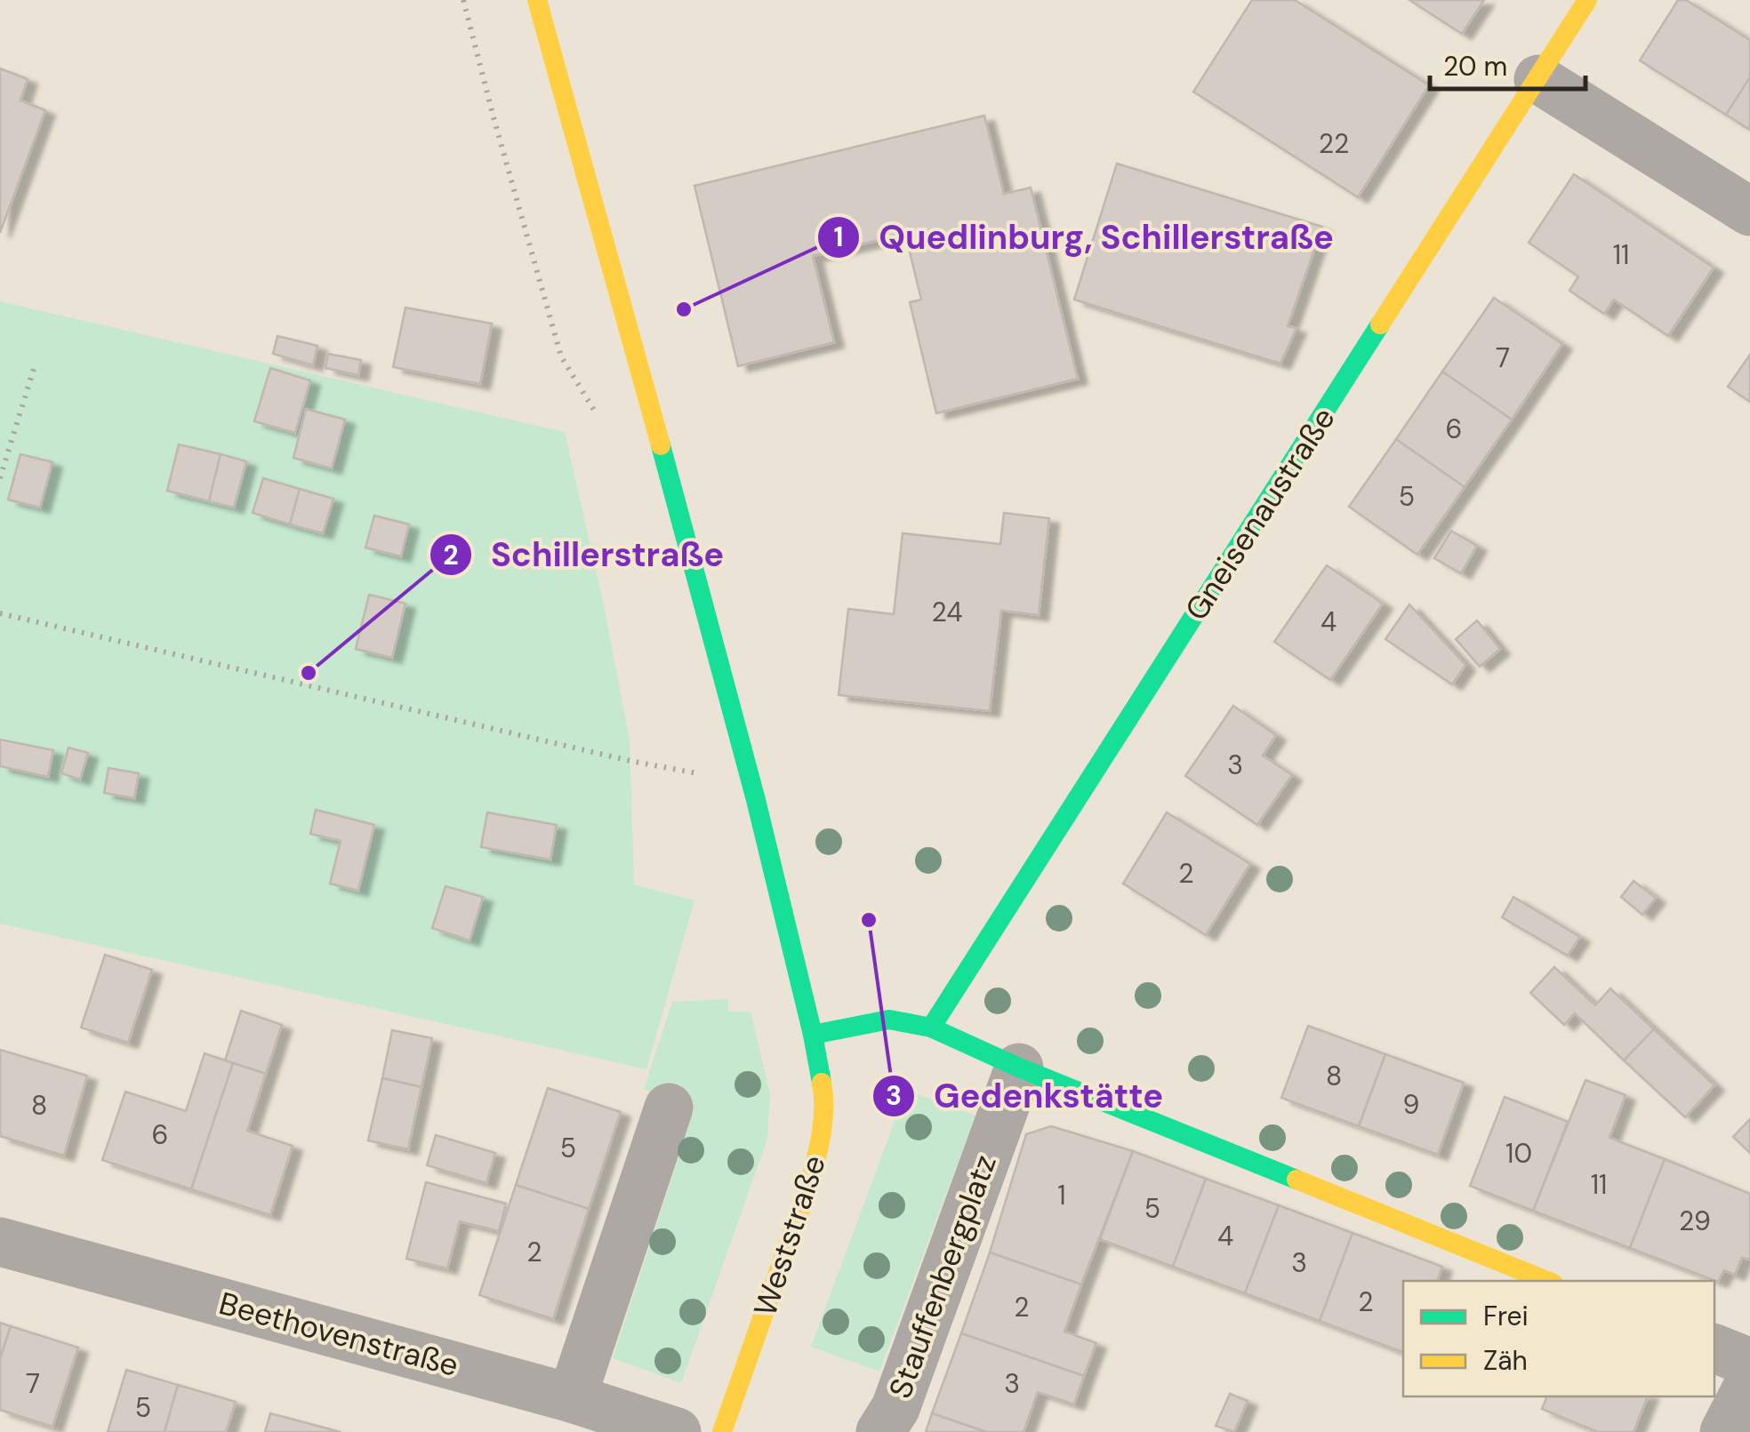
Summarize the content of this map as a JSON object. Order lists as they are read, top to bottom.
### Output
{
  "streets": {
    "street": [
      "Gneisenaustraße",
      "Weststraße",
      "Stauffenbergplatz",
      "Beethovenstraße"
    ]
  },
  "places": ["Quedlinburg, Schillerstraße", "Schillerstraße", "Gedenkstätte"],
  "house_numbers": [
    "22",
    "11",
    "7",
    "6",
    "5",
    "24",
    "4",
    "3",
    "2",
    "8",
    "9",
    "8",
    "6",
    "5",
    "10",
    "11",
    "1",
    "5",
    "29",
    "4",
    "2",
    "3",
    "2",
    "2",
    "7",
    "3",
    "5"
  ],
  "legend": ["Frei", "Zäh"],
  "scale_bar": "20 m"
}
